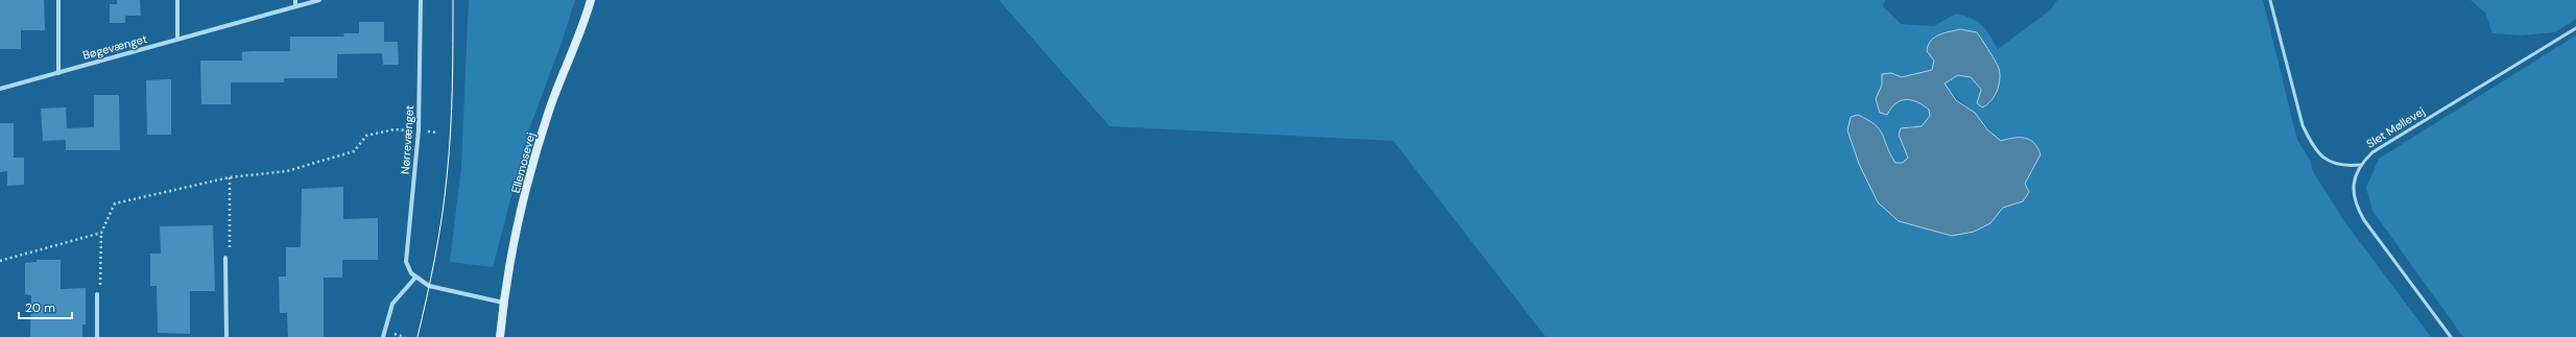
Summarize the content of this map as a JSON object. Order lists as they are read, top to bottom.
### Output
{
  "streets": {
    "street": ["Bøgevænget", "Nørrevænget", "Ellemosevej"],
    "lane": ["Slet Møllevej"]
  },
  "scale_bar": "20 m"
}
